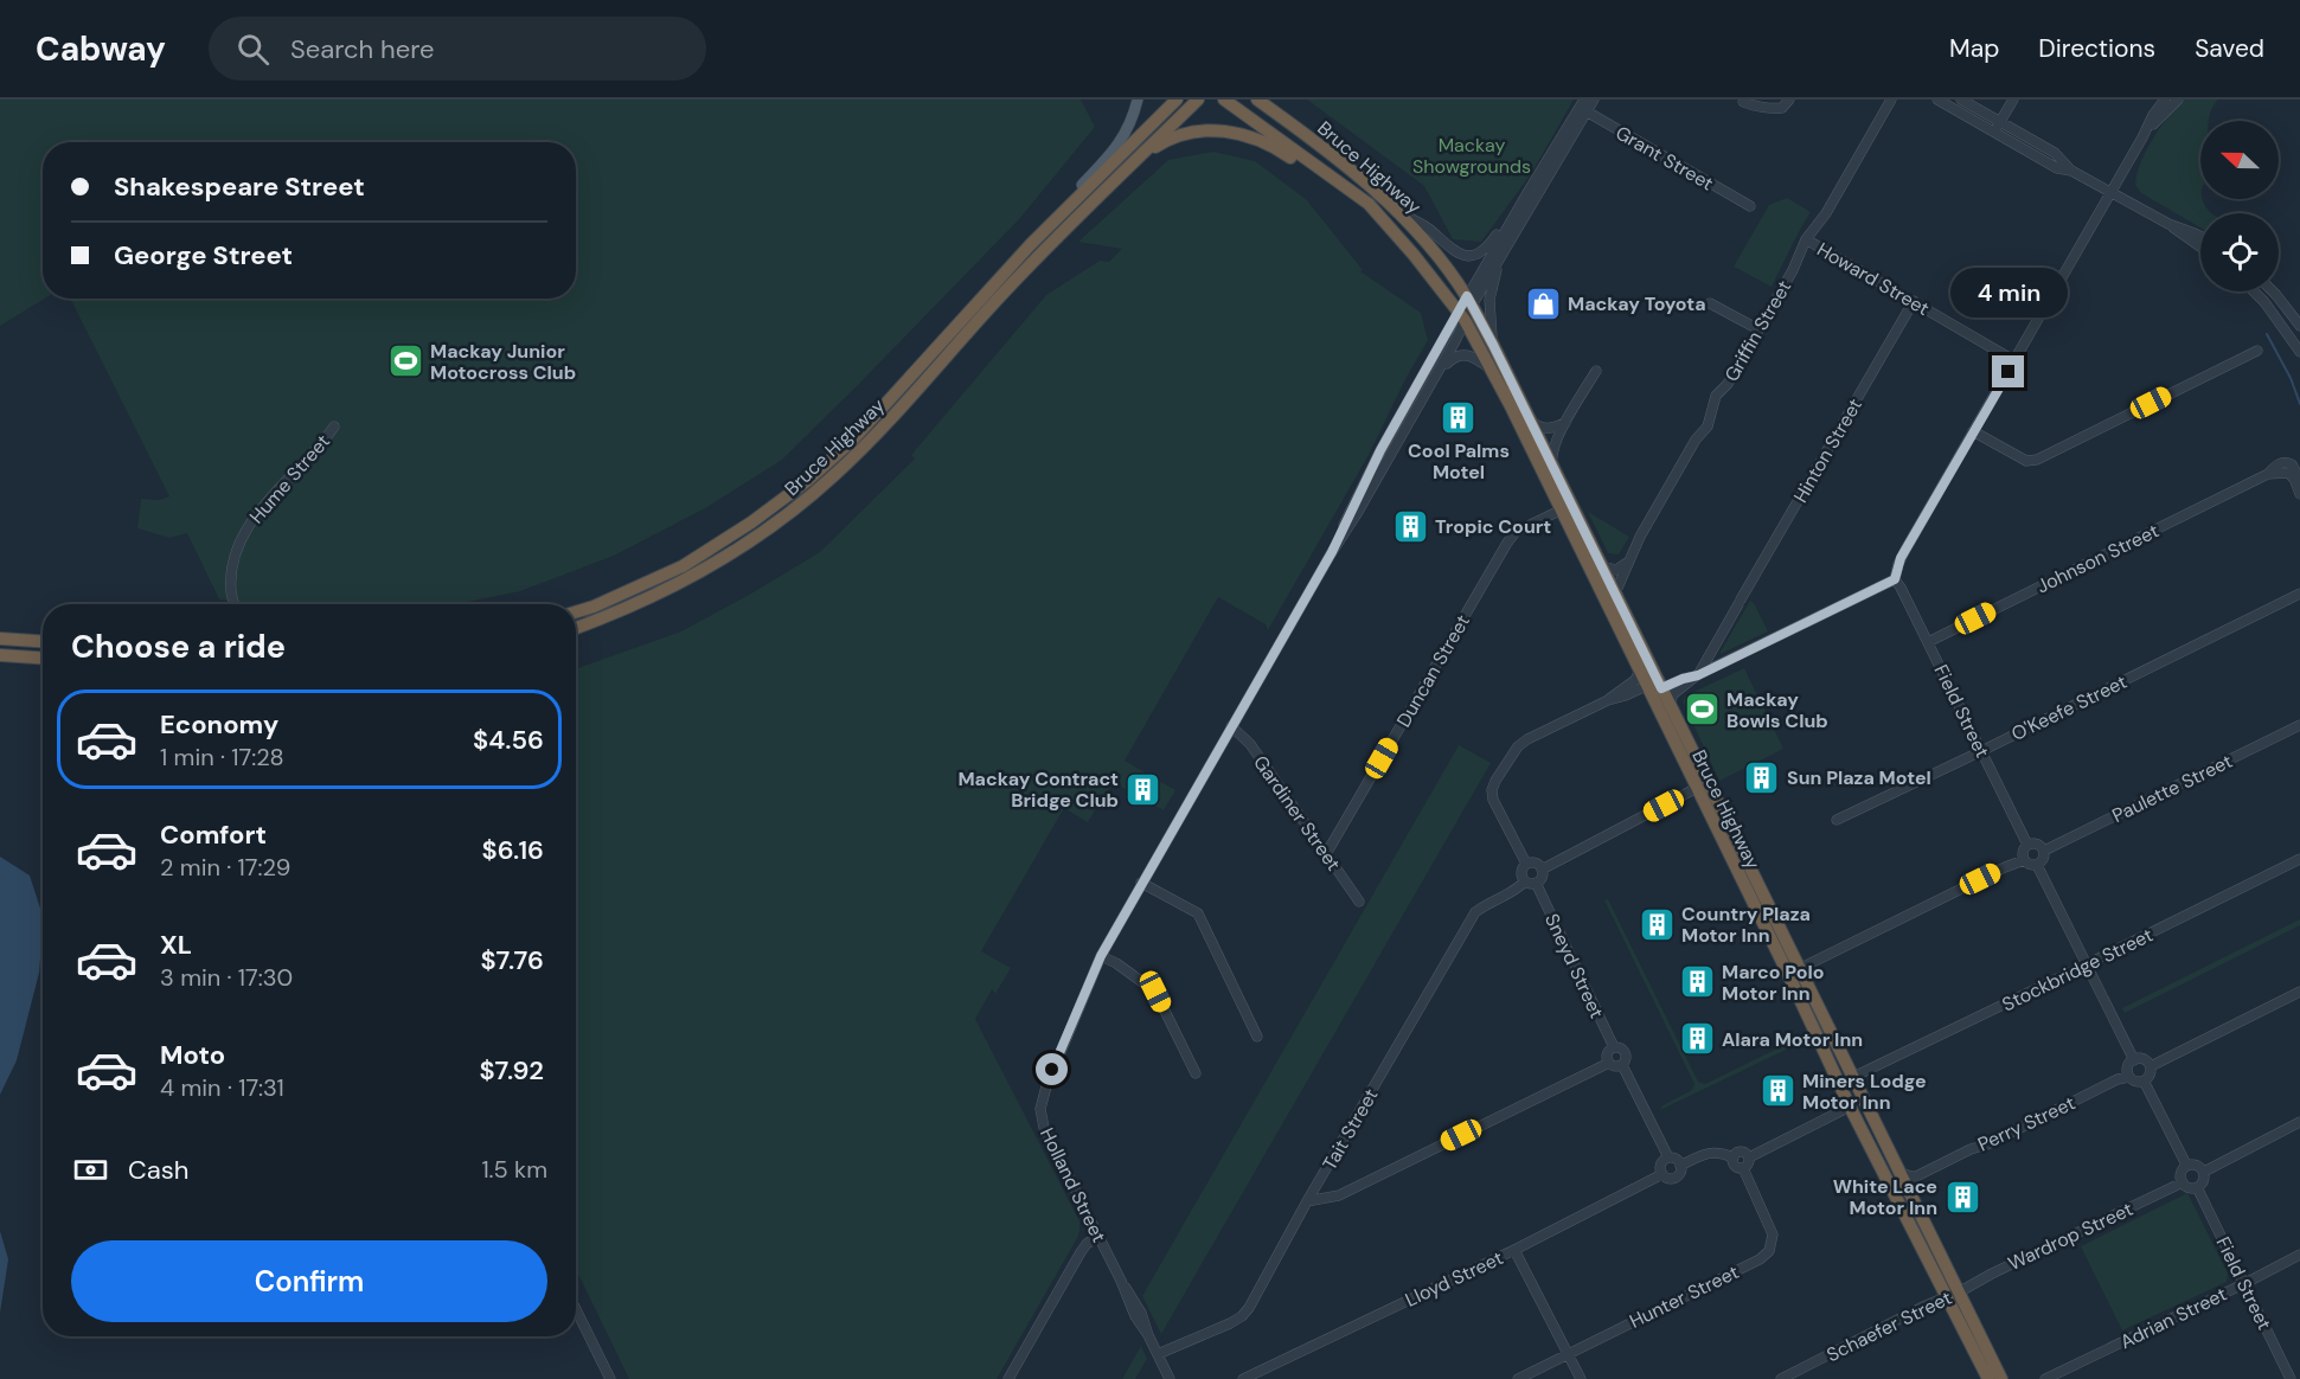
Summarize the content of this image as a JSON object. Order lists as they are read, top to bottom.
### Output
{
  "streets": {
    "highway": ["Bruce Highway"],
    "street": [
      "Grant Street",
      "Howard Street",
      "Griffin Street",
      "Hinton Street",
      "Hume Street",
      "Johnson Street",
      "Duncan Street",
      "O'Keefe Street",
      "Field Street",
      "Paulette Street",
      "Gardiner Street",
      "Sneyd Street",
      "Stockbridge Street",
      "Perry Street",
      "Tait Street",
      "Holland Street",
      "Wardrop Street",
      "Lloyd Street",
      "Hunter Street",
      "Adrian Street",
      "Schaefer Street"
    ]
  },
  "crossings": [
    ["Bruce Highway", "Griffin Street"],
    ["Bruce Highway", "Duncan Street"],
    ["Bruce Highway", "Stockbridge Street"],
    ["Bruce Highway", "Perry Street"],
    ["Bruce Highway", "Wardrop Street"],
    ["Bruce Highway", "Schaefer Street"],
    ["Howard Street", "Griffin Street"],
    ["Howard Street", "Hinton Street"],
    ["Johnson Street", "Field Street"],
    ["Duncan Street", "Gardiner Street"],
    ["O'Keefe Street", "Field Street"],
    ["Field Street", "Paulette Street"],
    ["Field Street", "Wardrop Street"],
    ["Field Street", "Adrian Street"],
    ["Gardiner Street", "Holland Street"],
    ["Sneyd Street", "Tait Street"],
    ["Tait Street", "Holland Street"],
    ["Wardrop Street", "Schaefer Street"]
  ],
  "parks": ["Mackay Showgrounds"],
  "places": {
    "shop": ["Mackay Toyota"],
    "sports": ["Mackay Junior Motocross Club", "Mackay Bowls Club"],
    "building": [
      "Cool Palms Motel",
      "Tropic Court",
      "Sun Plaza Motel",
      "Mackay Contract Bridge Club",
      "Country Plaza Motor Inn",
      "Marco Polo Motor Inn",
      "Alara Motor Inn",
      "Miners Lodge Motor Inn",
      "White Lace Motor Inn"
    ]
  },
  "north": "left",
  "page": {
    "header": "Cabway",
    "search": "Search here",
    "nav": ["Map", "Directions", "Saved"],
    "banner": ["Shakespeare Street", "George Street"],
    "bubble": "4 min",
    "heading": "Choose a ride",
    "list": [
      {
        "name": "Economy",
        "note": "1 min · 17:28",
        "value": "$4.56"
      },
      {
        "name": "Comfort",
        "note": "2 min · 17:29",
        "value": "$6.16"
      },
      {
        "name": "XL",
        "note": "3 min · 17:30",
        "value": "$7.76"
      },
      {
        "name": "Moto",
        "note": "4 min · 17:31",
        "value": "$7.92"
      }
    ],
    "pay": ["Cash", "1.5 km"],
    "buttons": "Confirm"
  }
}
